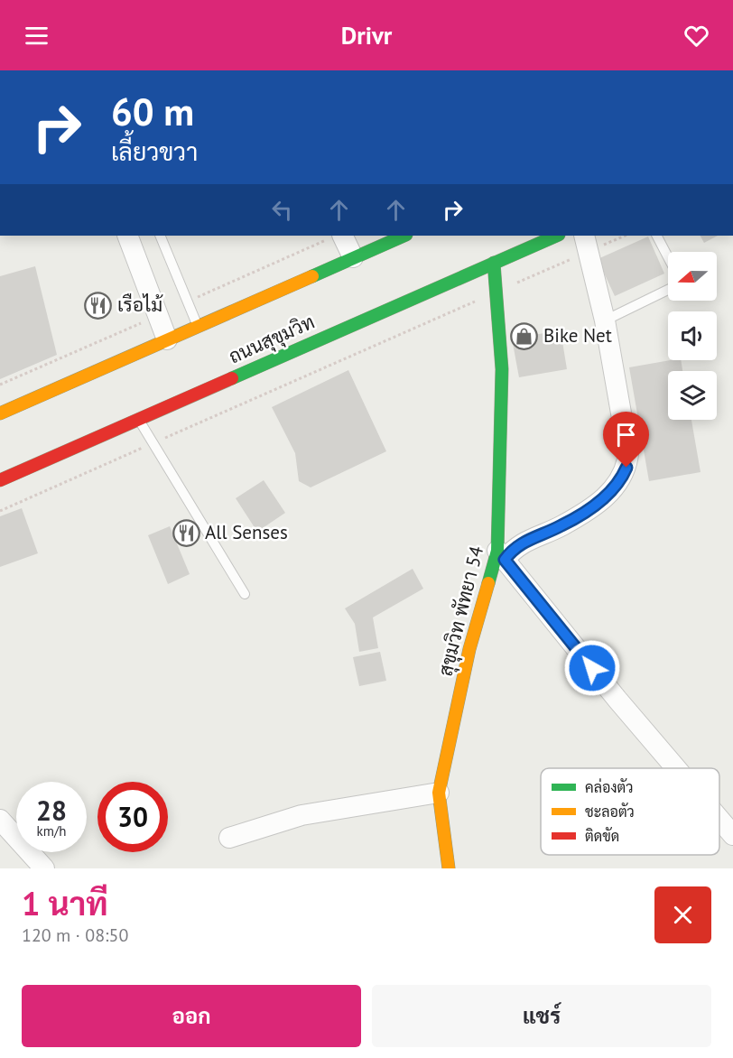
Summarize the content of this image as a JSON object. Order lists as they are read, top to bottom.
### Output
{
  "streets": {
    "main road": ["ถนนสุขุมวิท", "สุขุมวิท พัทยา 54"]
  },
  "crossings": [
    ["ถนนสุขุมวิท", "สุขุมวิท พัทยา 54"]
  ],
  "places": {
    "restaurant": ["เรือไม้", "All Senses"],
    "shop": ["Bike Net"]
  },
  "legend": ["คล่องตัว", "ชะลอตัว", "ติดขัด"],
  "north": "left",
  "page": {
    "header": "Drivr",
    "turn": ["60 m", "เลี้ยวขวา"],
    "speed": "28 km/h",
    "limit": "30",
    "heading": ["1 นาที", "120 m · 08:50"],
    "buttons": ["ออก", "แชร์"]
  }
}
